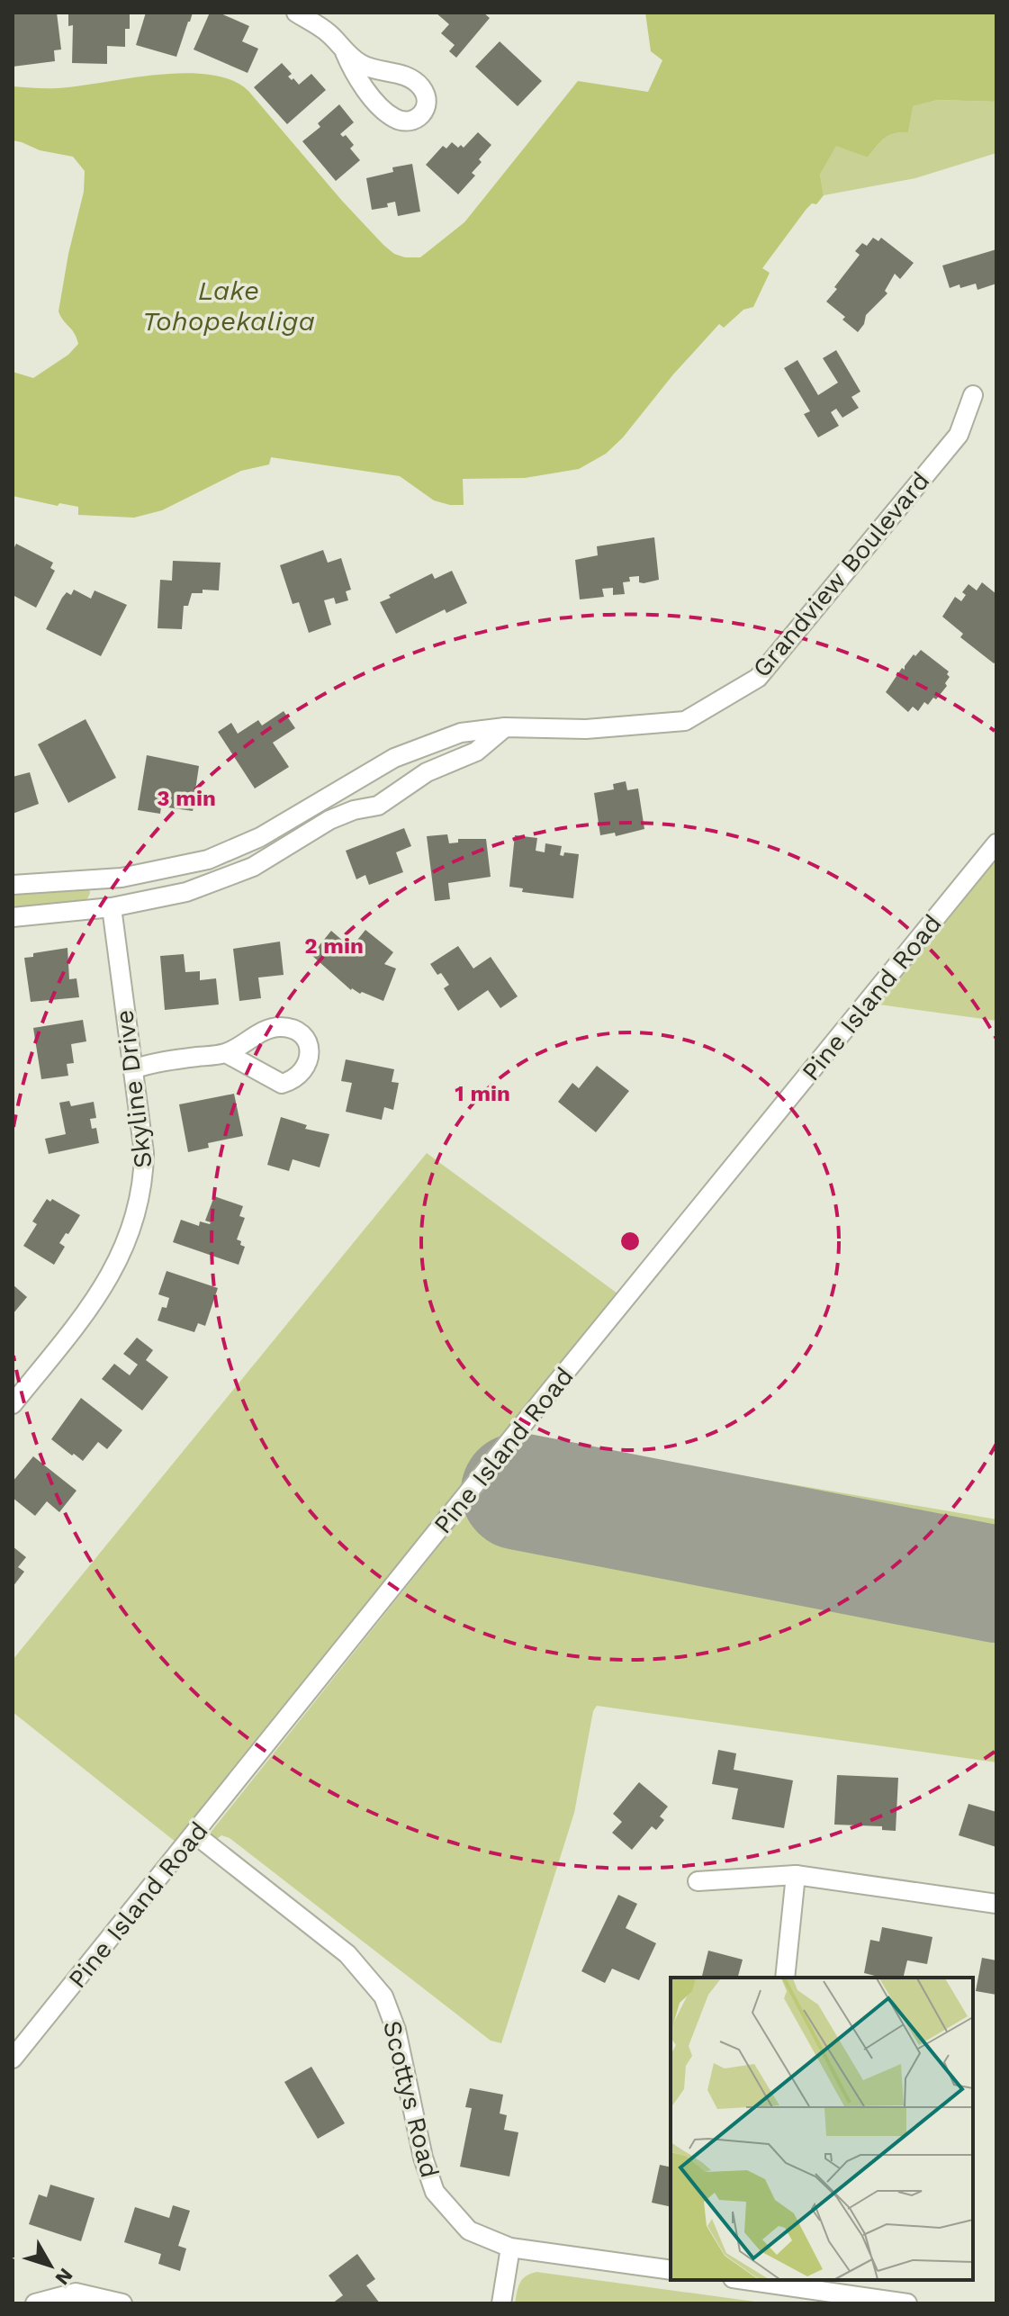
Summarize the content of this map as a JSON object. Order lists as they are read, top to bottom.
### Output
{
  "streets": {
    "street": [
      "Grandview Boulevard",
      "Pine Island Road",
      "Skyline Drive",
      "Scottys Road"
    ]
  },
  "crossings": [
    ["Pine Island Road", "Scottys Road"]
  ],
  "water": ["Lake Tohopekaliga"],
  "north": "bottom right",
  "rings": ["3 min", "2 min", "1 min"]
}
